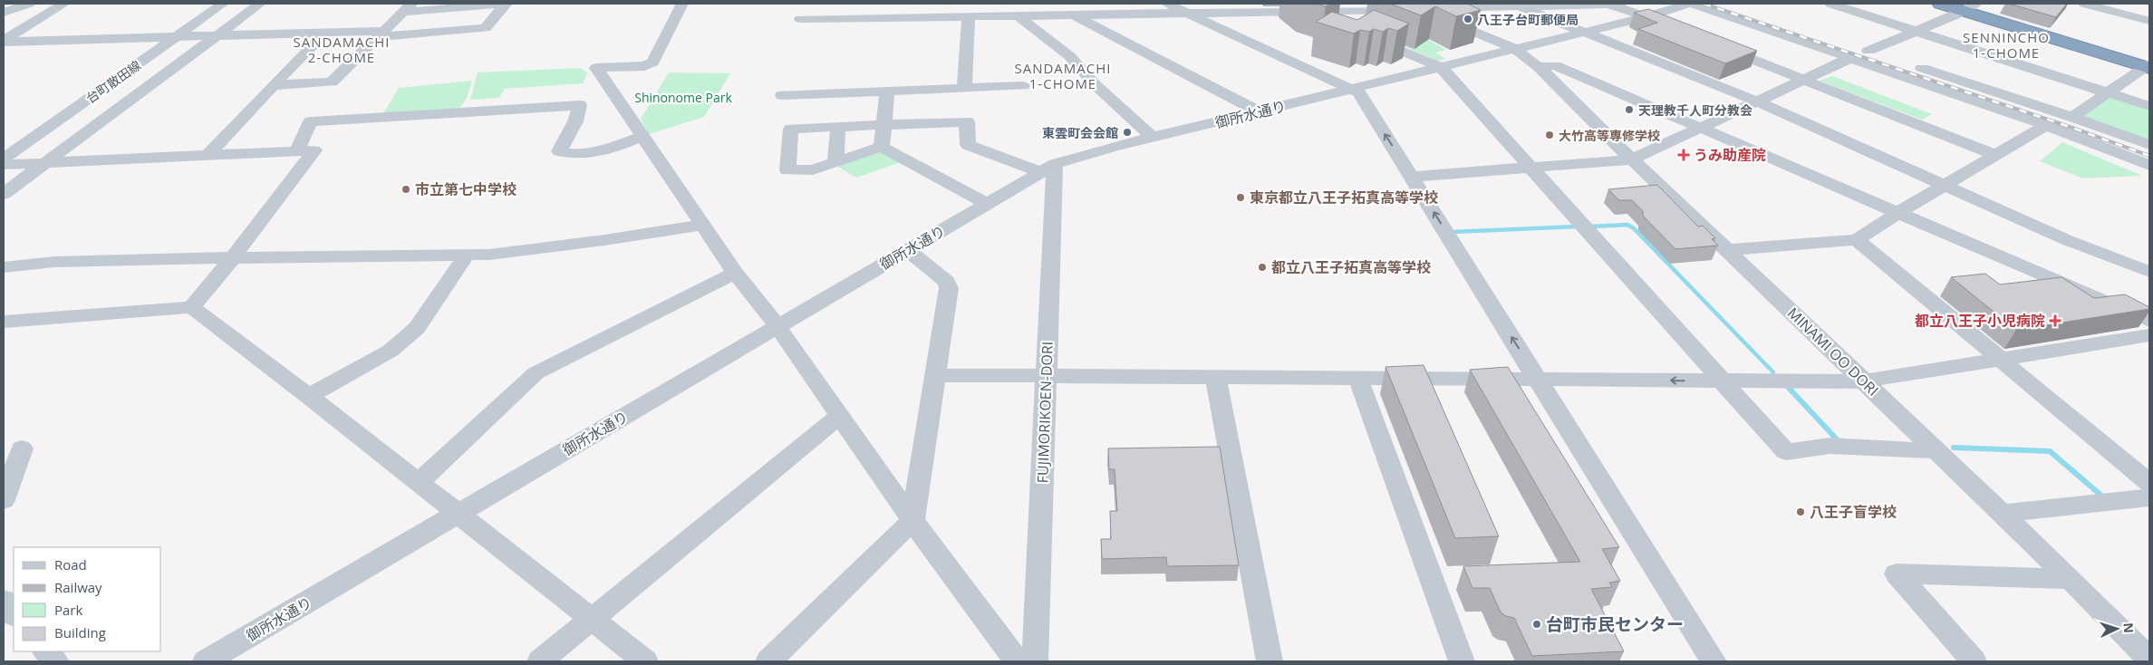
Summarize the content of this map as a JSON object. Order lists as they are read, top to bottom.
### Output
{
  "streets": {
    "street": [
      "台町散田線",
      "御所水通り",
      "MINAMI OO DORI",
      "FUJIMORIKOEN-DORI"
    ]
  },
  "crossings": [
    ["御所水通り", "MINAMI OO DORI"],
    ["御所水通り", "FUJIMORIKOEN-DORI"]
  ],
  "districts": ["SENNINCHO 1-CHOME", "SANDAMACHI 2-CHOME", "SANDAMACHI 1-CHOME"],
  "parks": ["Shinonome Park"],
  "places": {
    "other": [
      "八王子台町郵便局",
      "天理教千人町分教会",
      "東雲町会会館",
      "大竹高等専修学校",
      "市立第七中学校",
      "東京都立八王子拓真高等学校",
      "都立八王子拓真高等学校",
      "八王子盲学校",
      "台町市民センター"
    ],
    "health": ["うみ助産院", "都立八王子小児病院"]
  },
  "legend": [
    "Road",
    "Railway",
    "Park",
    "Building"
  ],
  "north": "right"
}
